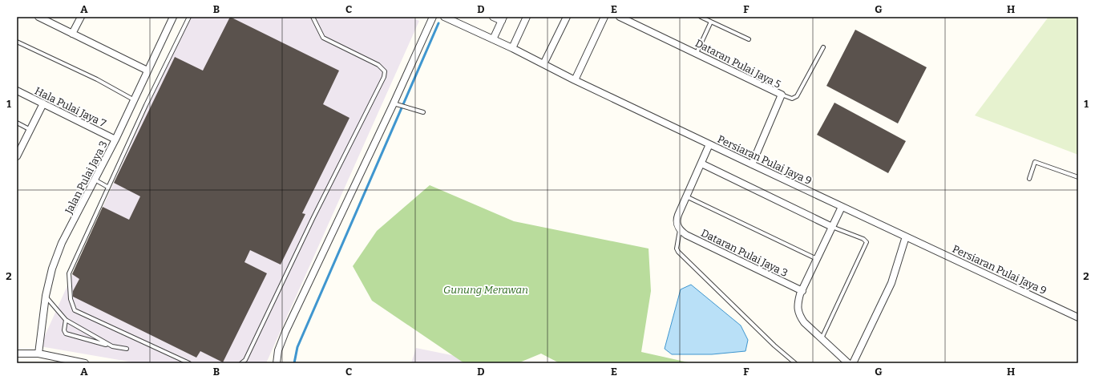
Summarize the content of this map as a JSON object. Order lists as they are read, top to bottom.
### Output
{
  "streets": {
    "street": [
      "Dataran Pulai Jaya 5",
      "Hala Pulai Jaya 7",
      "Persiaran Pulai Jaya 9",
      "Jalan Pulai Jaya 3",
      "Dataran Pulai Jaya 3"
    ]
  },
  "crossings": [
    ["Dataran Pulai Jaya 5", "Persiaran Pulai Jaya 9"],
    ["Hala Pulai Jaya 7", "Jalan Pulai Jaya 3"]
  ],
  "parks": ["Gunung Merawan"],
  "grid": {
    "columns": [
      "A",
      "B",
      "C",
      "D",
      "E",
      "F",
      "G",
      "H"
    ],
    "rows": ["1", "2"]
  }
}
